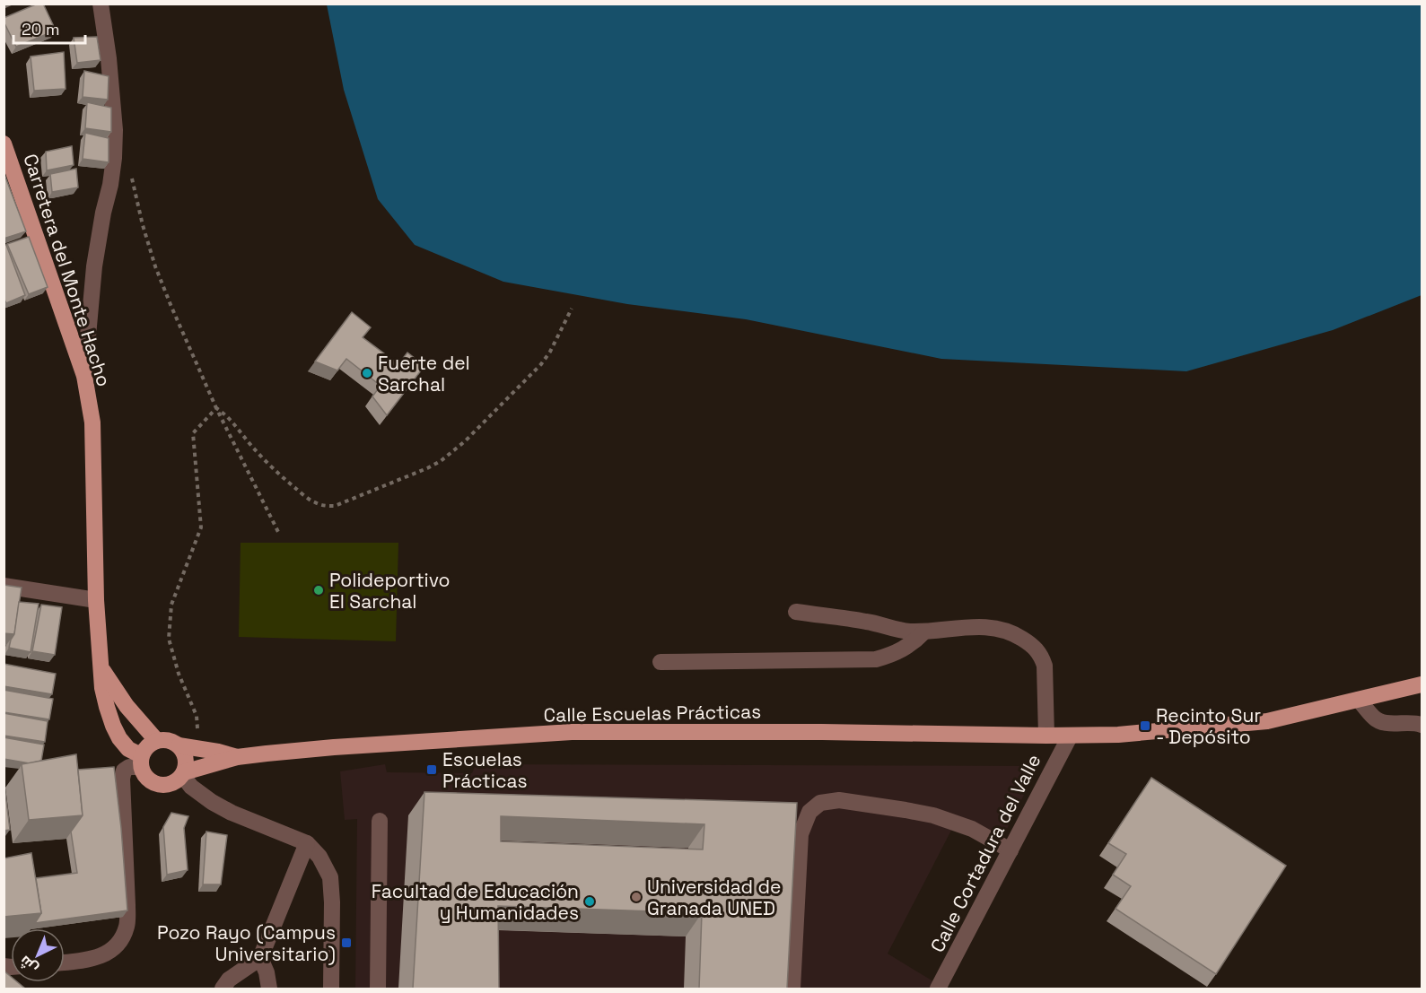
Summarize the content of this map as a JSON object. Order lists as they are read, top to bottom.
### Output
{
  "streets": {
    "main road": ["Carretera del Monte Hacho", "Calle Escuelas Prácticas"],
    "street": ["Calle Cortadura del Valle"]
  },
  "crossings": [
    ["Calle Escuelas Prácticas", "Calle Cortadura del Valle"]
  ],
  "places": {
    "other": [
      "Fuerte del Sarchal",
      "Polideportivo El Sarchal",
      "Universidad de Granada UNED",
      "Facultad de Educación y Humanidades"
    ],
    "transit": ["Recinto Sur - Depósito", "Escuelas Prácticas", "Pozo Rayo (Campus Universitario)"]
  },
  "scale_bar": "20 m",
  "north": "bottom left"
}
